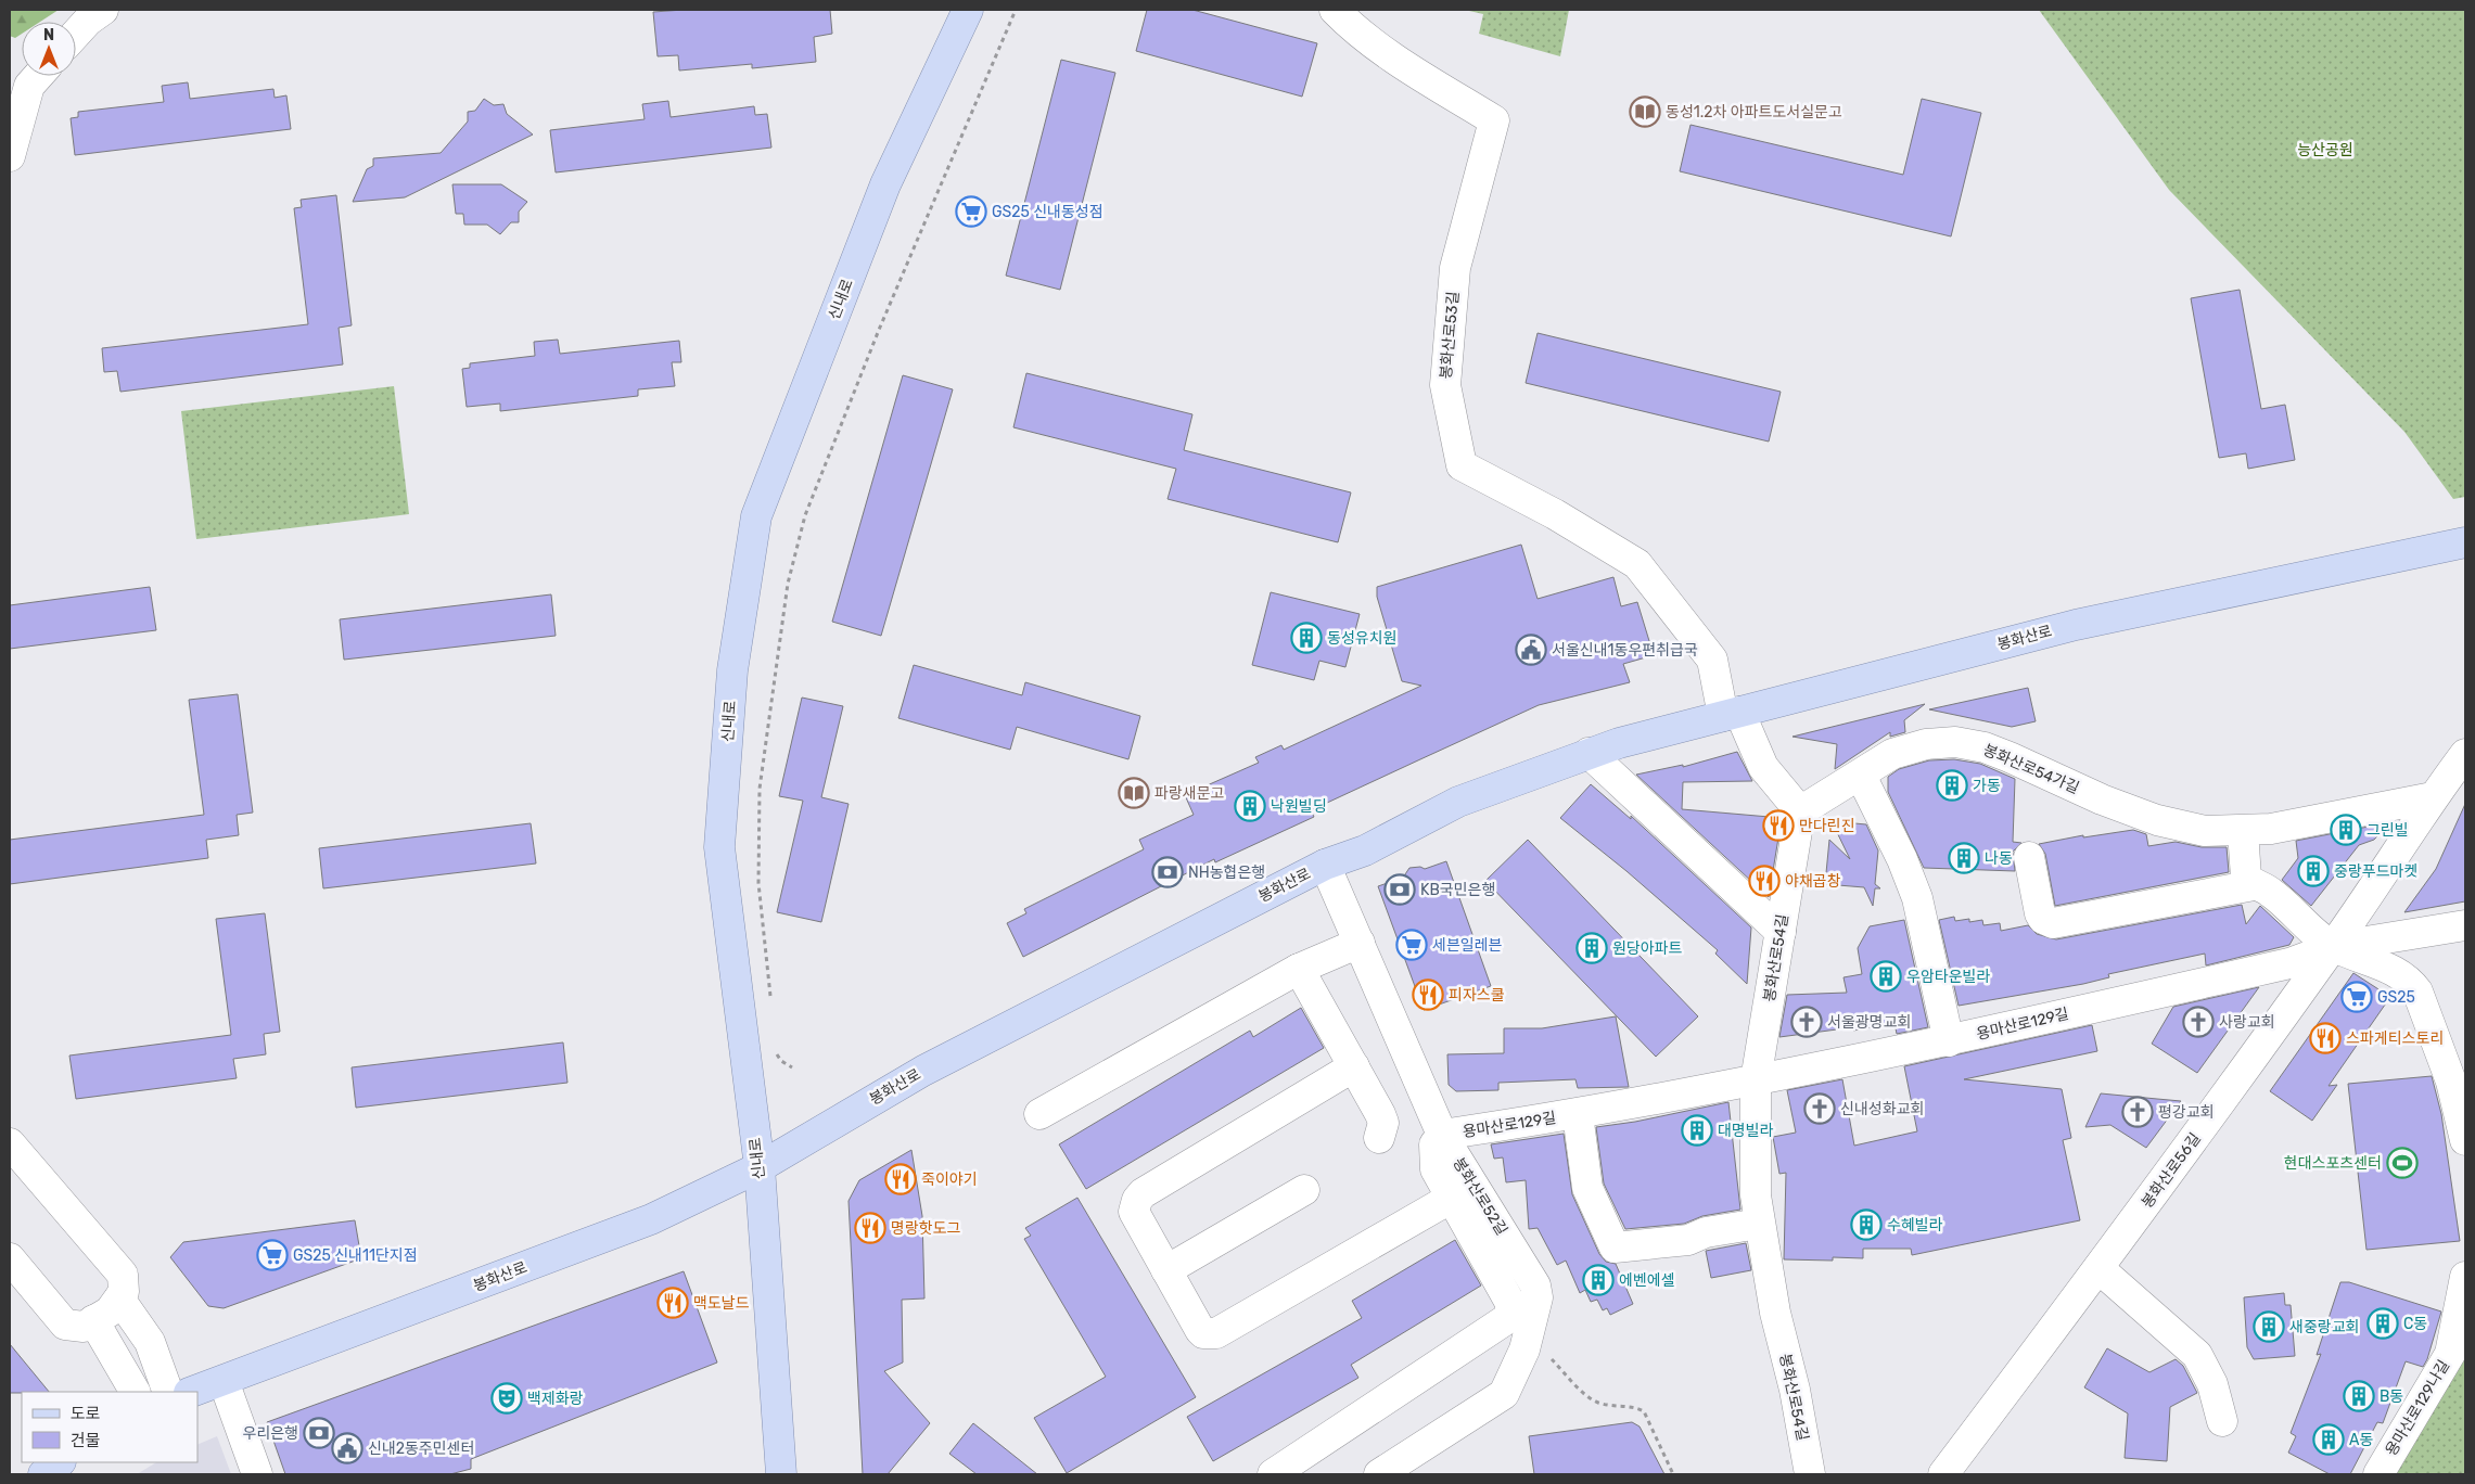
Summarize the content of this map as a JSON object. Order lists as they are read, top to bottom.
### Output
{
  "streets": {
    "main road": ["신내로", "봉화산로"],
    "street": [
      "봉화산로53길",
      "봉화산로54가길",
      "봉화산로54길",
      "용마산로129길",
      "봉화산로56길",
      "봉화산로52길",
      "용마산로129나길"
    ]
  },
  "crossings": [
    ["신내로", "봉화산로"],
    ["봉화산로53길", "봉화산로"],
    ["봉화산로", "봉화산로52길"],
    ["봉화산로54가길", "봉화산로54길"],
    ["봉화산로54가길", "봉화산로56길"],
    ["봉화산로54길", "용마산로129길"],
    ["용마산로129길", "봉화산로56길"],
    ["용마산로129길", "봉화산로52길"]
  ],
  "parks": ["능산공원"],
  "places": {
    "library": ["동성1.2차 아파트도서실문고", "파랑새문고"],
    "supermarket": [
      "GS25 신내동성점",
      "세븐일레븐",
      "GS25",
      "GS25 신내11단지점"
    ],
    "building": [
      "동성유치원",
      "가동",
      "낙원빌딩",
      "그린빌",
      "나동",
      "중랑푸드마켓",
      "원당아파트",
      "우암타운빌라",
      "대명빌라",
      "수혜빌라",
      "에벤에셀",
      "C동",
      "새중랑교회",
      "B동",
      "A동"
    ],
    "public building": ["서울신내1동우편취급국", "신내2동주민센터"],
    "restaurant": [
      "만다린진",
      "야채곱창",
      "피자스쿨",
      "스파게티스토리",
      "죽이야기",
      "명랑핫도그",
      "맥도날드"
    ],
    "bank": ["NH농협은행", "KB국민은행", "우리은행"],
    "church": [
      "서울광명교회",
      "사랑교회",
      "신내성화교회",
      "평강교회"
    ],
    "sports": ["현대스포츠센터"],
    "theatre": ["백제화랑"]
  },
  "legend": ["도로", "건물"],
  "north": "top"
}
